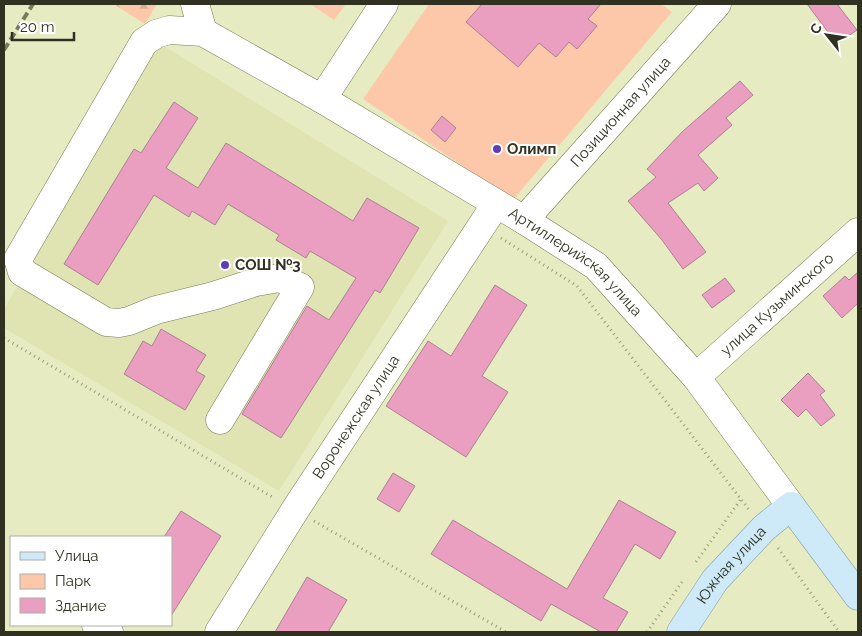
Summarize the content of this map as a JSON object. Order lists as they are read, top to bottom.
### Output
{
  "streets": {
    "main road": ["Артиллерийская улица", "Южная улица"],
    "street": ["Позиционная улица", "улица Кузьминского", "Воронежская улица"]
  },
  "crossings": [
    ["Позиционная улица", "Артиллерийская улица"],
    ["Артиллерийская улица", "улица Кузьминского"],
    ["Артиллерийская улица", "Воронежская улица"],
    ["Артиллерийская улица", "Южная улица"]
  ],
  "places": ["Олимп", "СОШ №3"],
  "legend": ["Улица", "Парк", "Здание"],
  "scale_bar": "20 m",
  "north": "top left"
}
